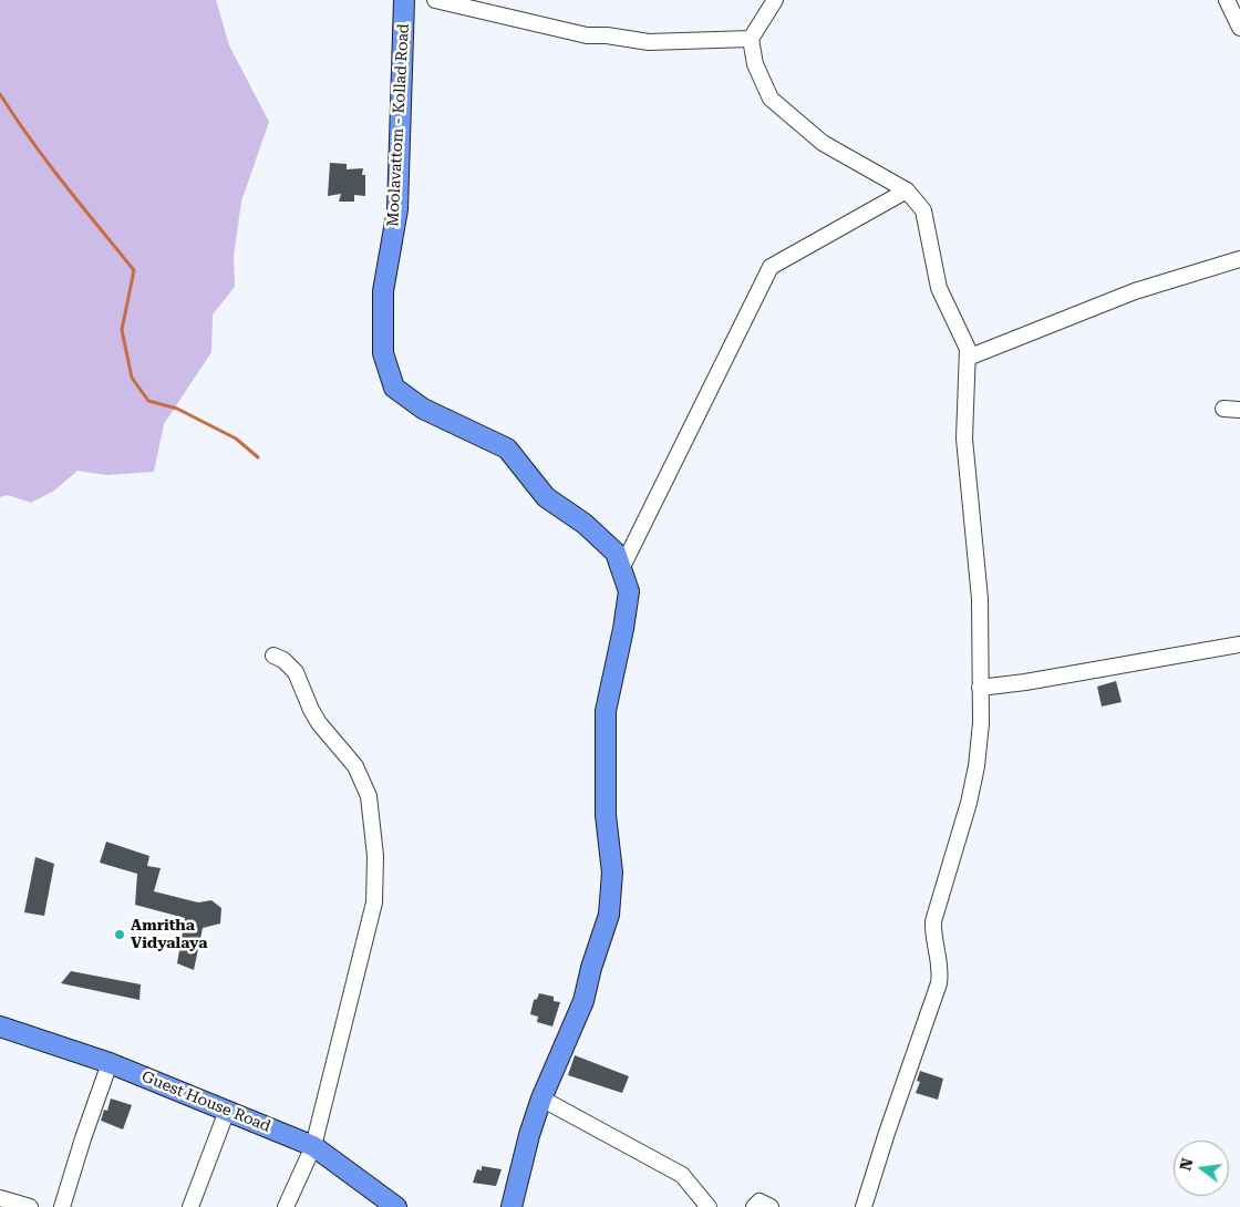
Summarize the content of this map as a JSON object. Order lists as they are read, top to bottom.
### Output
{
  "streets": {
    "main road": ["Moolavattom - Kollad Road", "Guest House Road"]
  },
  "places": ["Amritha Vidyalaya"],
  "north": "left"
}
